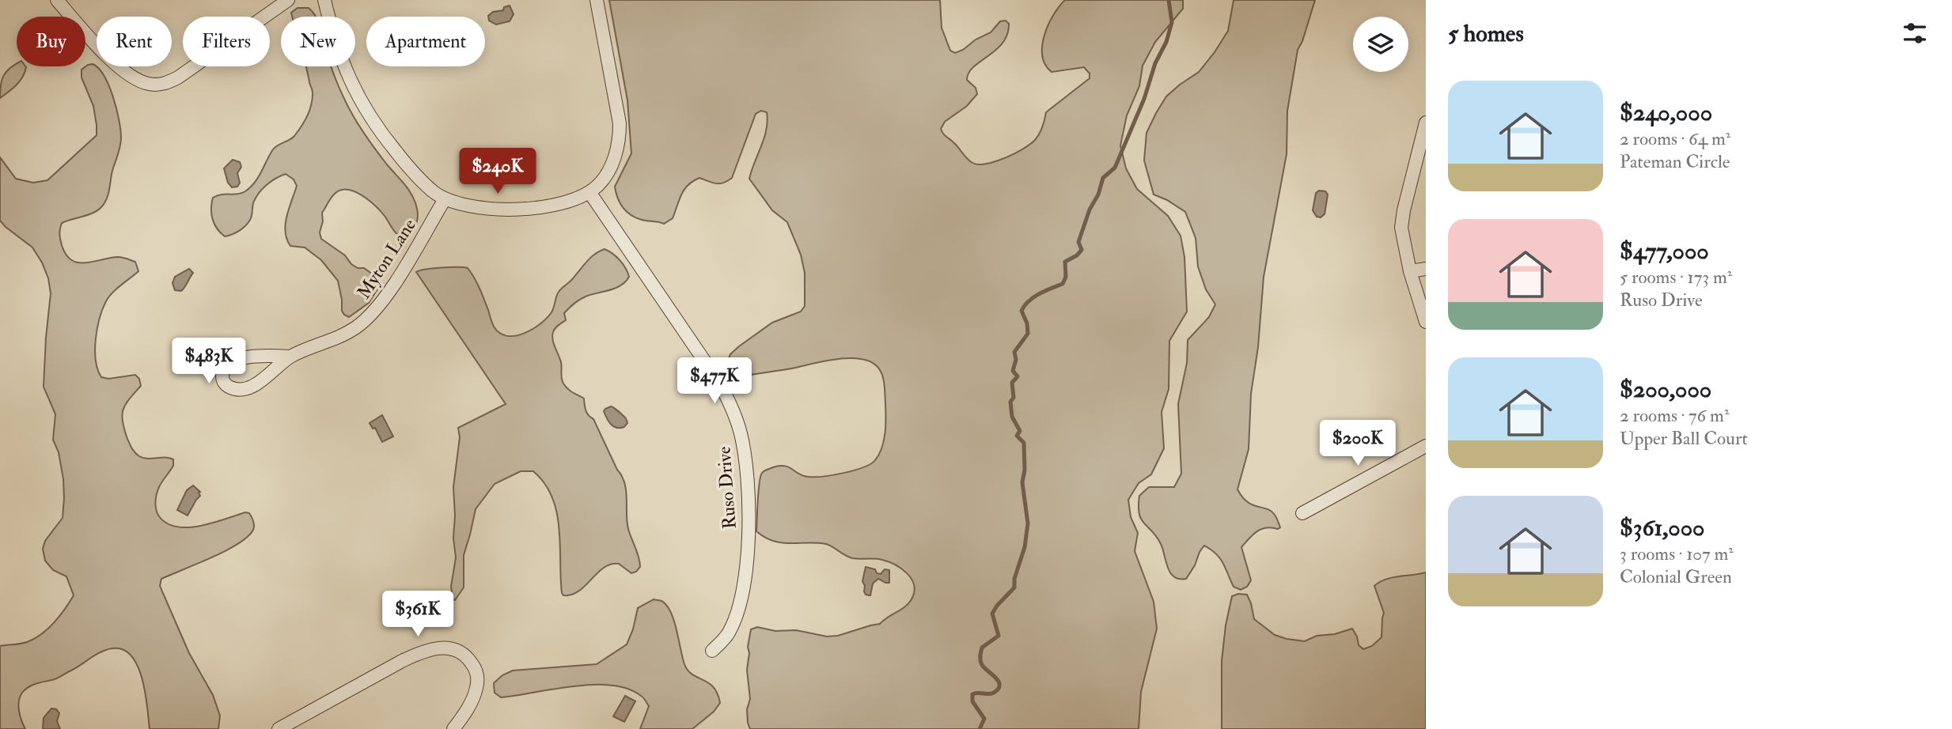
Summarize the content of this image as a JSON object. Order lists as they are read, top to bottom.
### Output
{
  "streets": {
    "street": ["Myton Lane", "Ruso Drive"]
  },
  "page": {
    "heading": "5 homes",
    "chip": [
      "Buy",
      "Rent",
      "Filters",
      "New",
      "Apartment"
    ],
    "list": [
      {
        "name": "$240,000",
        "note": "2 rooms · 64 m² · Pateman Circle"
      },
      {
        "name": "$477,000",
        "note": "5 rooms · 173 m² · Ruso Drive"
      },
      {
        "name": "$200,000",
        "note": "2 rooms · 76 m² · Upper Ball Court"
      },
      {
        "name": "$361,000",
        "note": "3 rooms · 107 m² · Colonial Green"
      }
    ],
    "price": [
      "$240K",
      "$483K",
      "$477K",
      "$200K",
      "$361K"
    ]
  }
}
